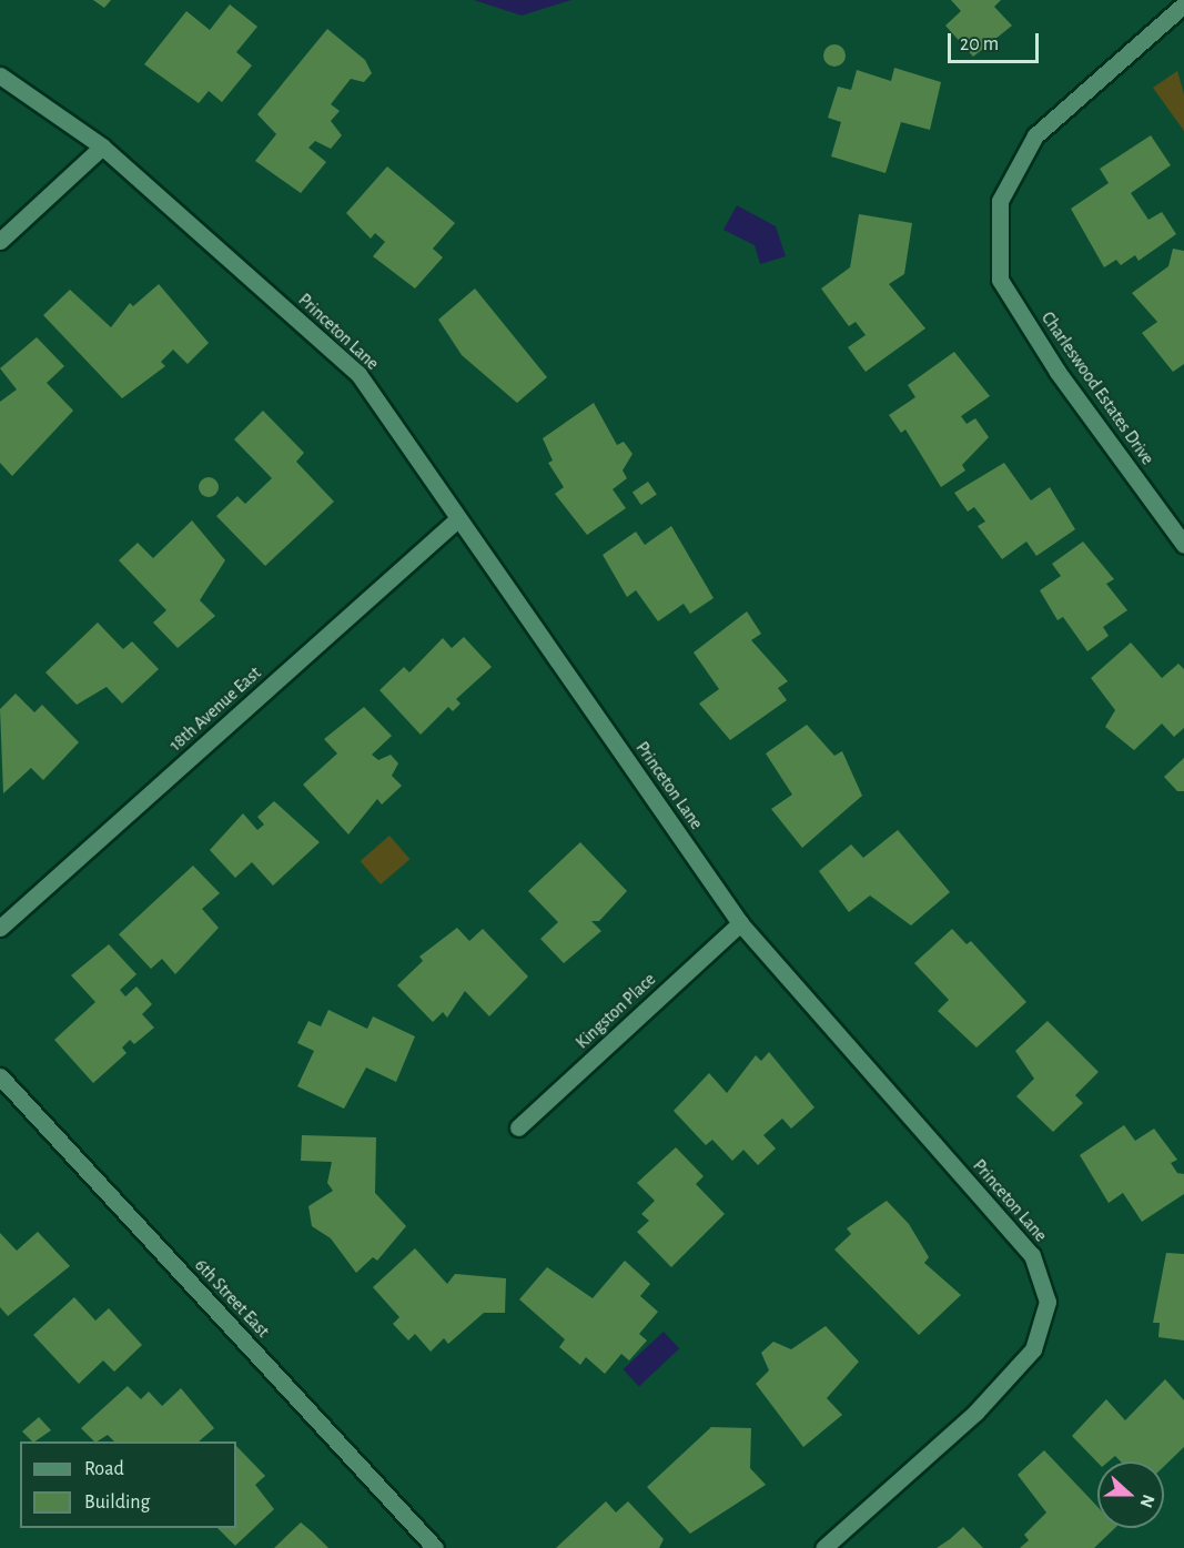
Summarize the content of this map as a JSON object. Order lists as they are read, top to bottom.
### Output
{
  "streets": {
    "street": [
      "Princeton Lane",
      "Charleswood Estates Drive",
      "18th Avenue East",
      "Kingston Place",
      "6th Street East"
    ]
  },
  "crossings": [
    ["Princeton Lane", "18th Avenue East"],
    ["Princeton Lane", "Kingston Place"]
  ],
  "legend": ["Road", "Building"],
  "scale_bar": "20 m",
  "north": "right"
}
